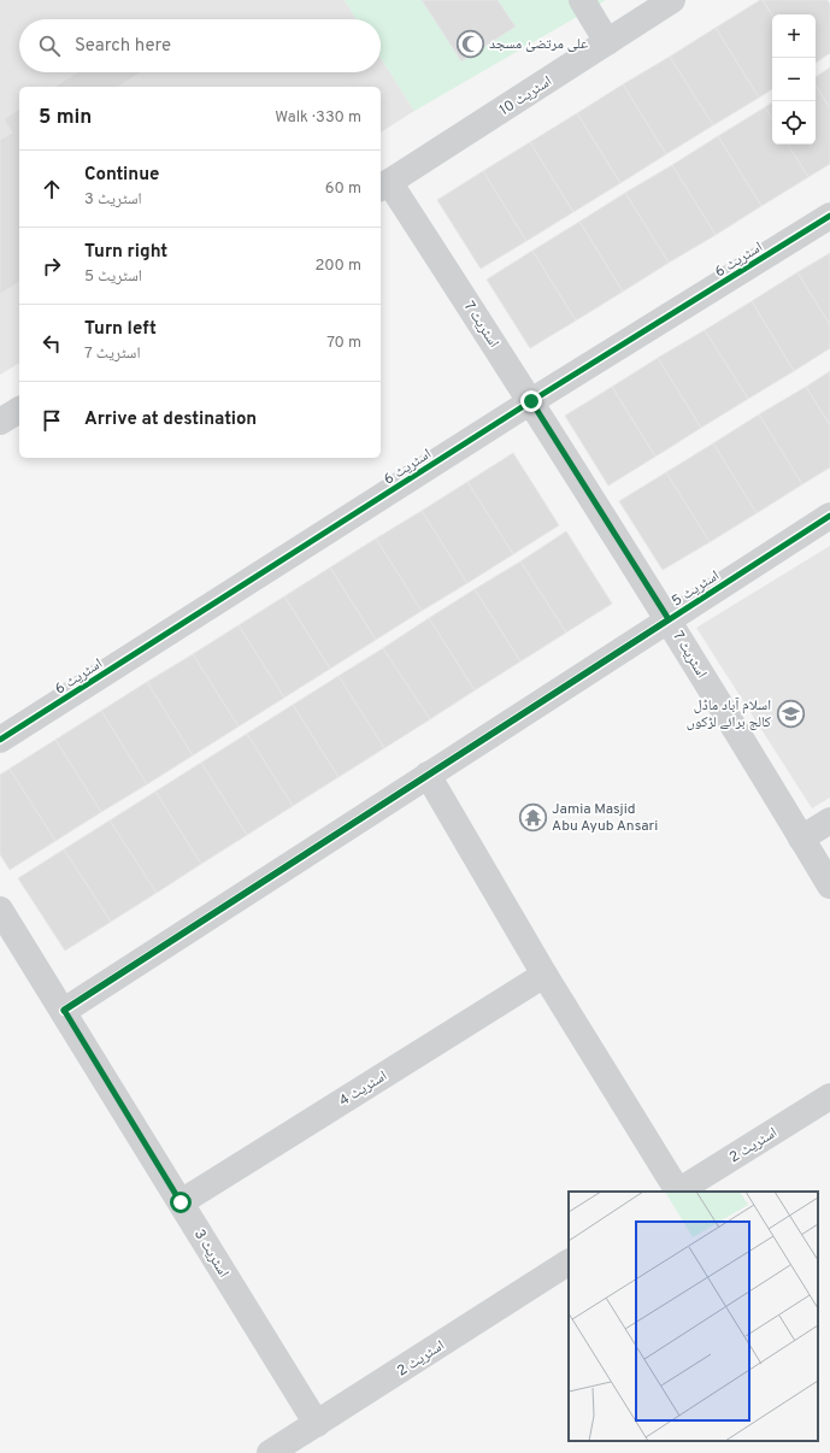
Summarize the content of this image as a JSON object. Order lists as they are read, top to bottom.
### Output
{
  "streets": {
    "street": [
      "اسٹریٹ 10",
      "اسٹریٹ 6",
      "اسٹریٹ 7",
      "اسٹریٹ 5",
      "اسٹریٹ 4",
      "اسٹریٹ 2",
      "اسٹریٹ 3"
    ]
  },
  "crossings": [
    ["اسٹریٹ 10", "اسٹریٹ 7"],
    ["اسٹریٹ 6", "اسٹریٹ 7"],
    ["اسٹریٹ 7", "اسٹریٹ 5"],
    ["اسٹریٹ 5", "اسٹریٹ 3"],
    ["اسٹریٹ 4", "اسٹریٹ 3"],
    ["اسٹریٹ 2", "اسٹریٹ 3"]
  ],
  "places": {
    "mosque": ["علی مرتضیٰ مسجد"],
    "school or university": ["اسلام آباد ماڈل کالج برائے لڑکوں"],
    "temple": ["Jamia Masjid Abu Ayub Ansari"]
  },
  "page": {
    "map_buttons": ["+", "−"],
    "search": "Search here",
    "heading": ["5 min", "Walk · 330 m"],
    "list": [
      ["Continue", "اسٹریٹ 3", "60 m"],
      ["Turn right", "اسٹریٹ 5", "200 m"],
      ["Turn left", "اسٹریٹ 7", "70 m"],
      "Arrive at destination"
    ]
  }
}
